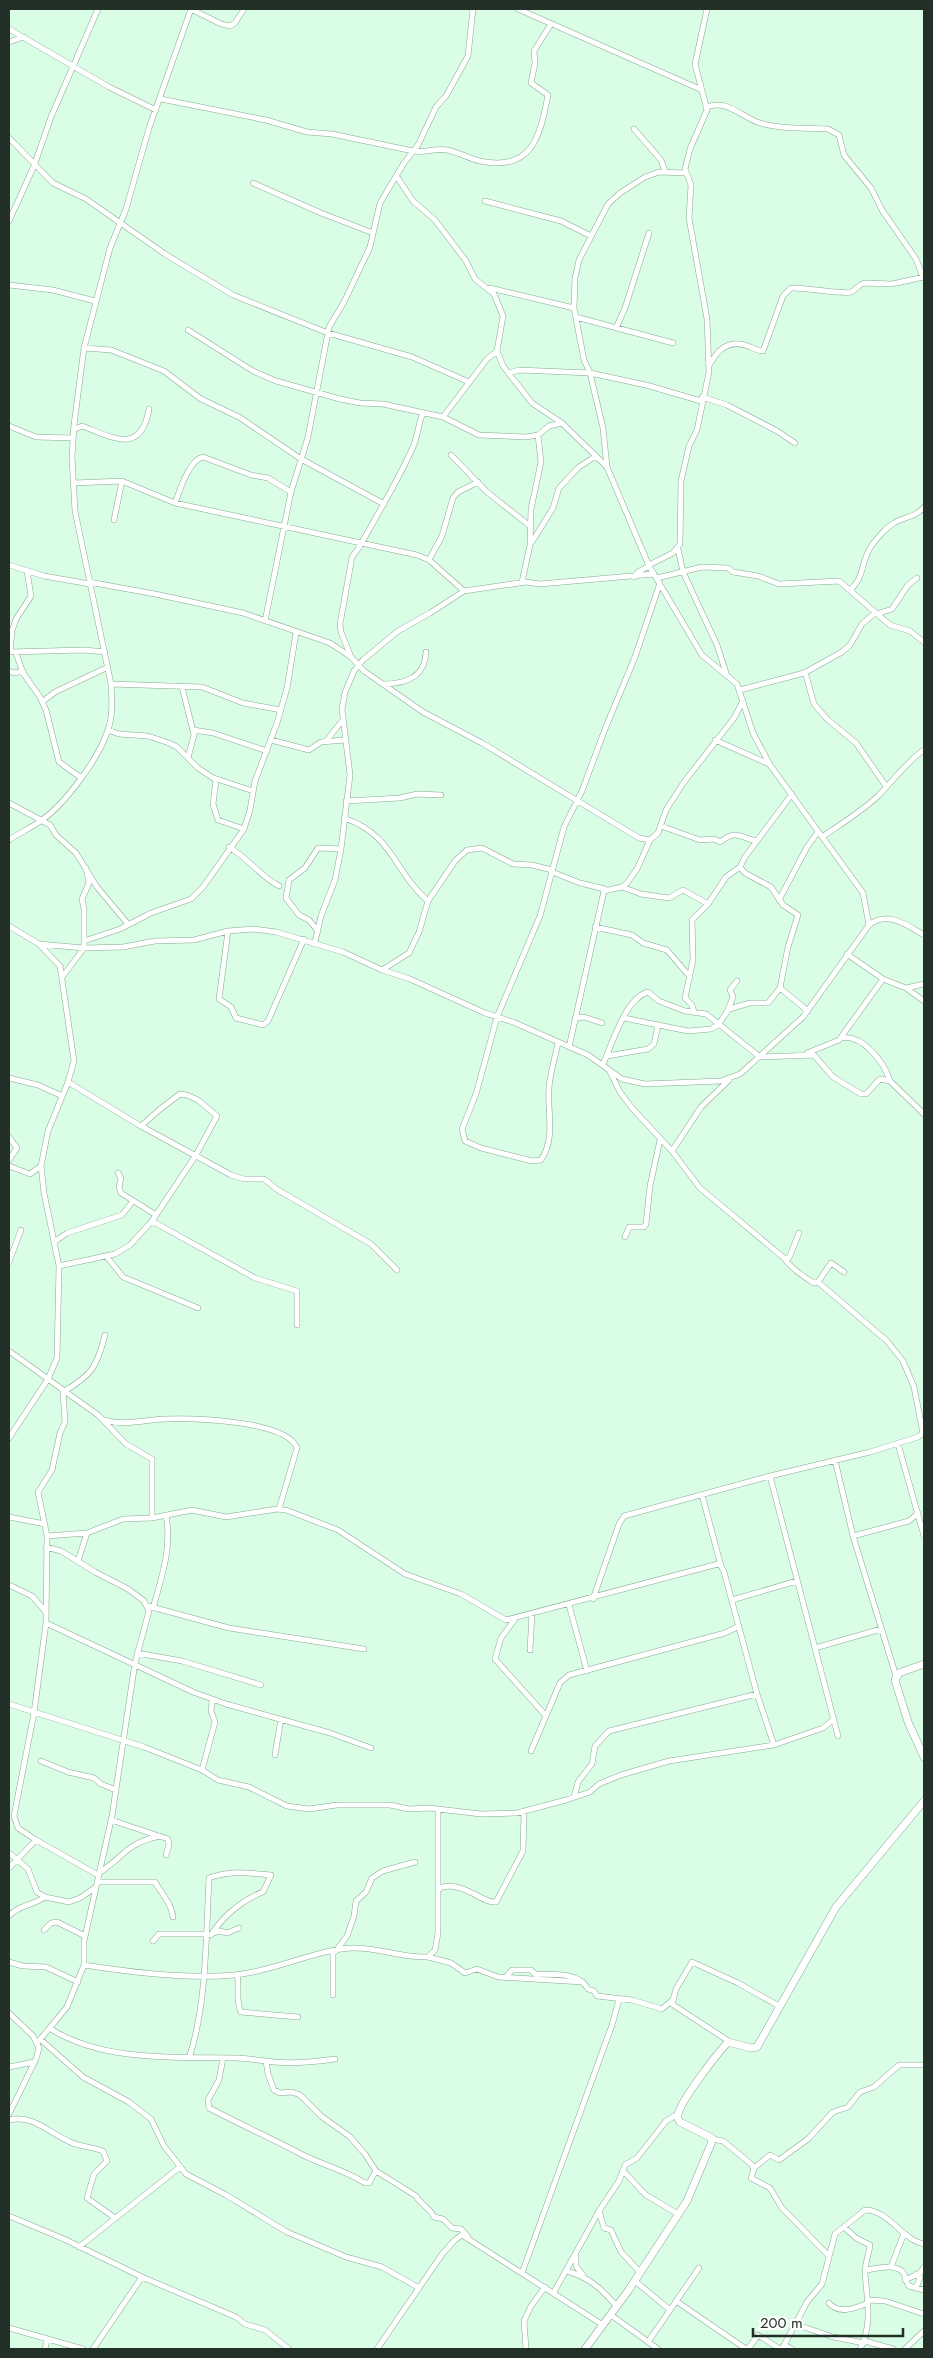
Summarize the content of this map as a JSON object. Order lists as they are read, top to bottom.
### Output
{
  "scale_bar": "200 m"
}
